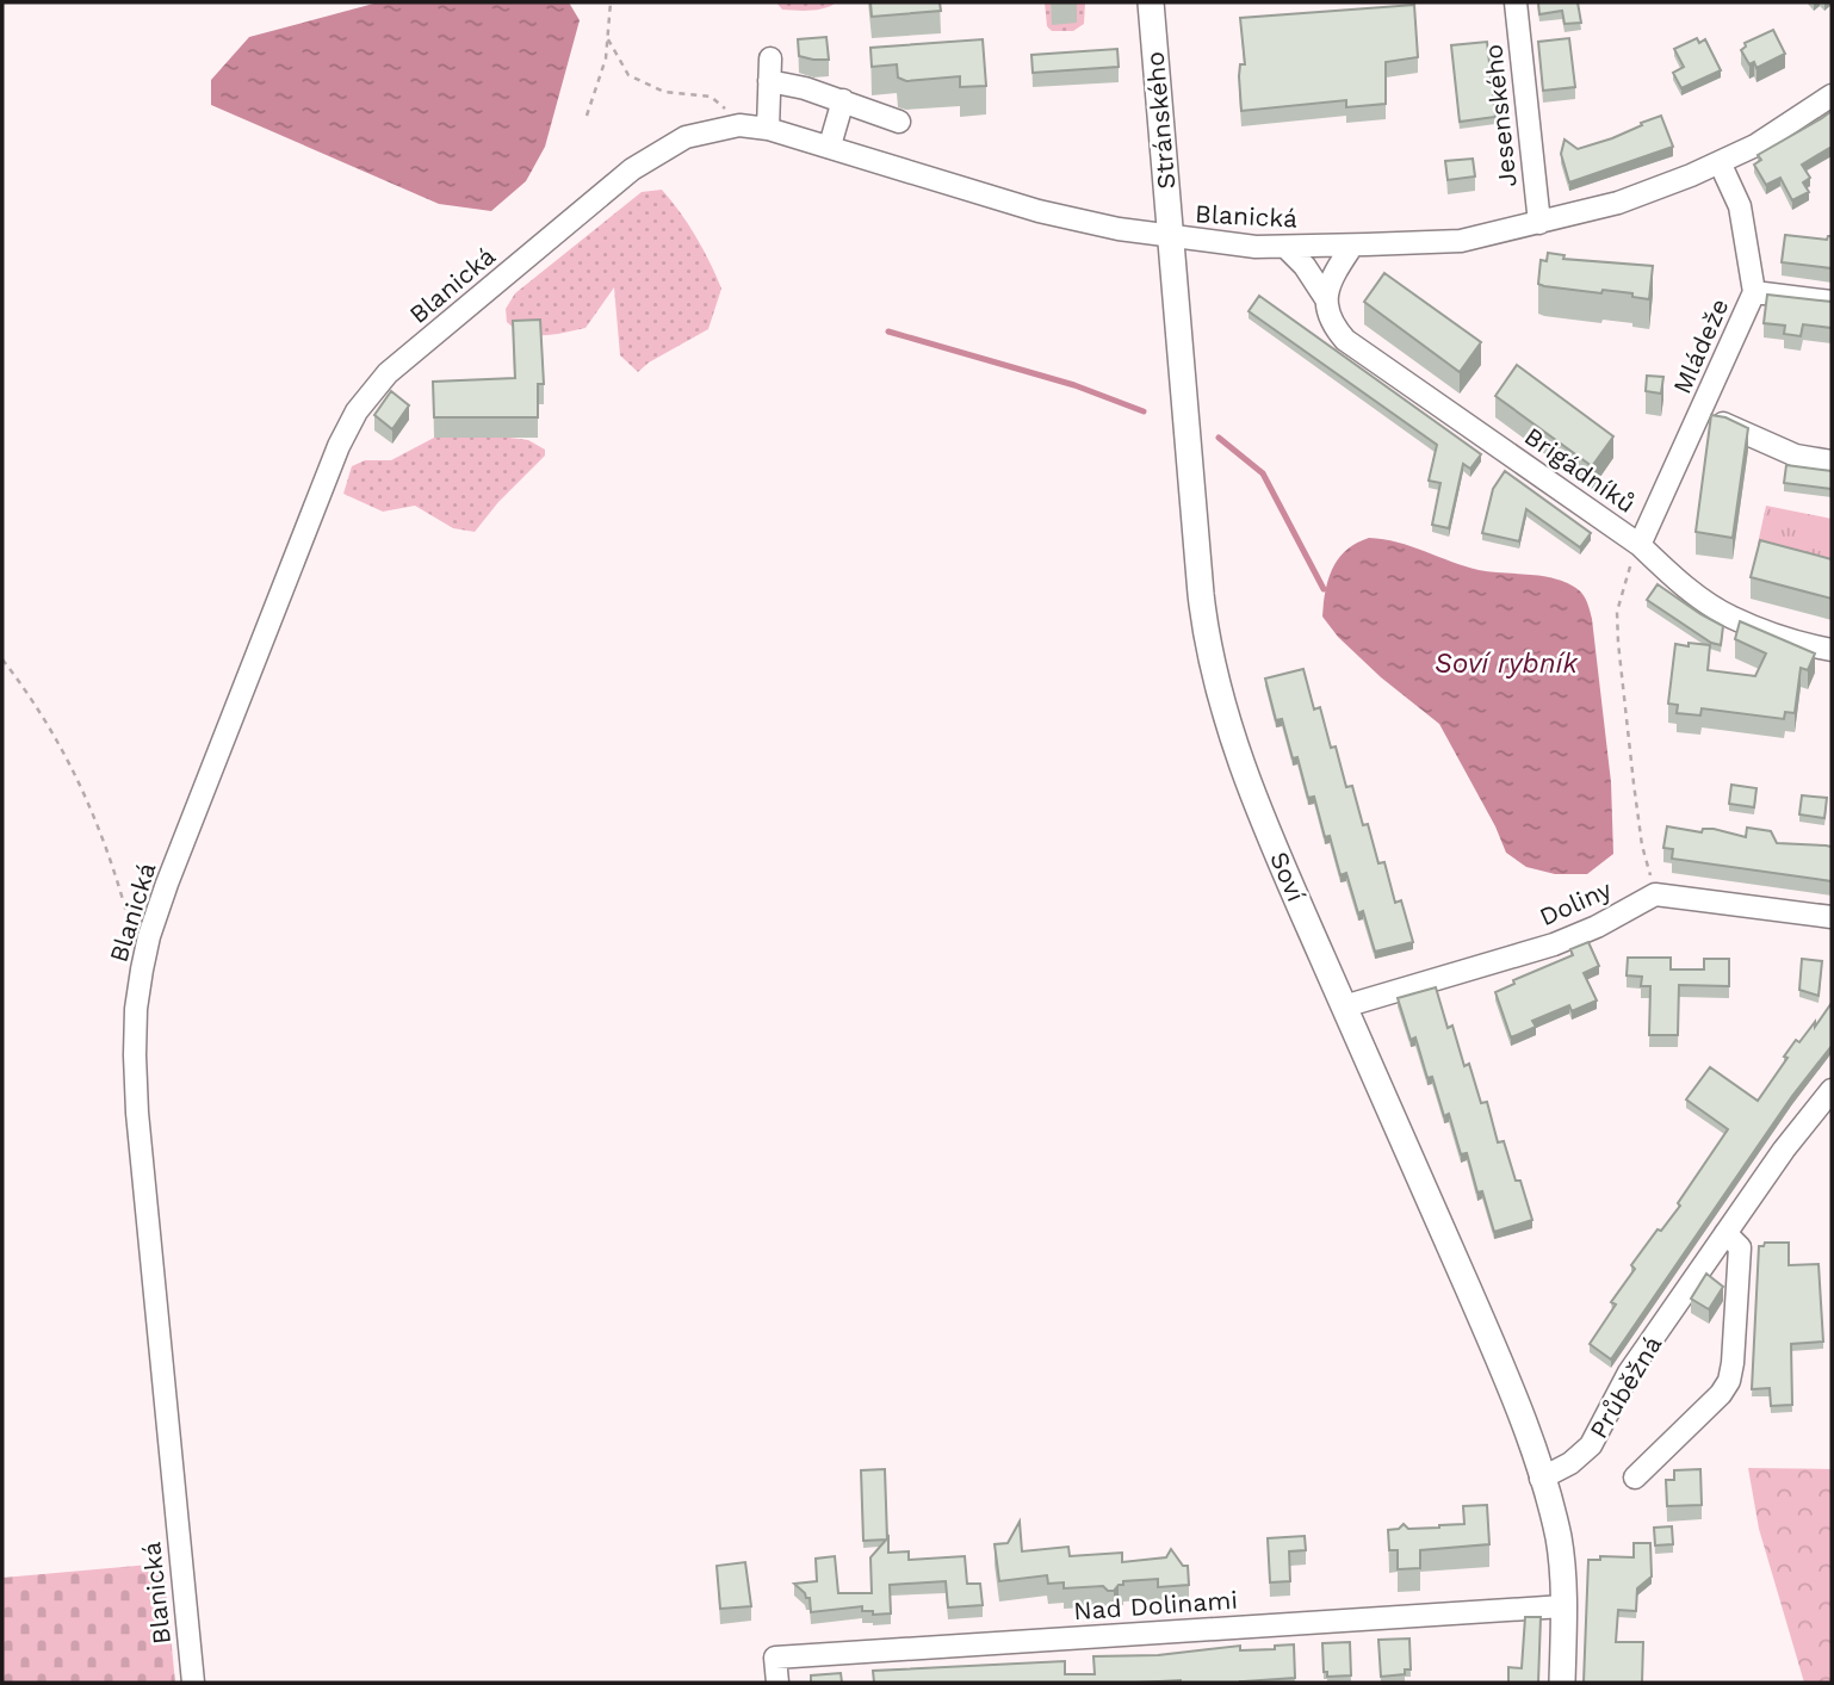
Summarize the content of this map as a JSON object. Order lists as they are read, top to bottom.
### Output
{
  "streets": {
    "main road": ["Stránského", "Soví"],
    "street": [
      "Jesenského",
      "Blanická",
      "Mládeže",
      "Brigádníků",
      "Doliny",
      "Průběžná",
      "Nad Dolinami"
    ]
  },
  "crossings": [
    ["Jesenského", "Blanická"],
    ["Stránského", "Blanická"],
    ["Stránského", "Soví"],
    ["Blanická", "Mládeže"],
    ["Blanická", "Brigádníků"],
    ["Blanická", "Soví"],
    ["Mládeže", "Brigádníků"],
    ["Soví", "Doliny"],
    ["Soví", "Průběžná"]
  ],
  "water": ["Soví rybník"]
}
